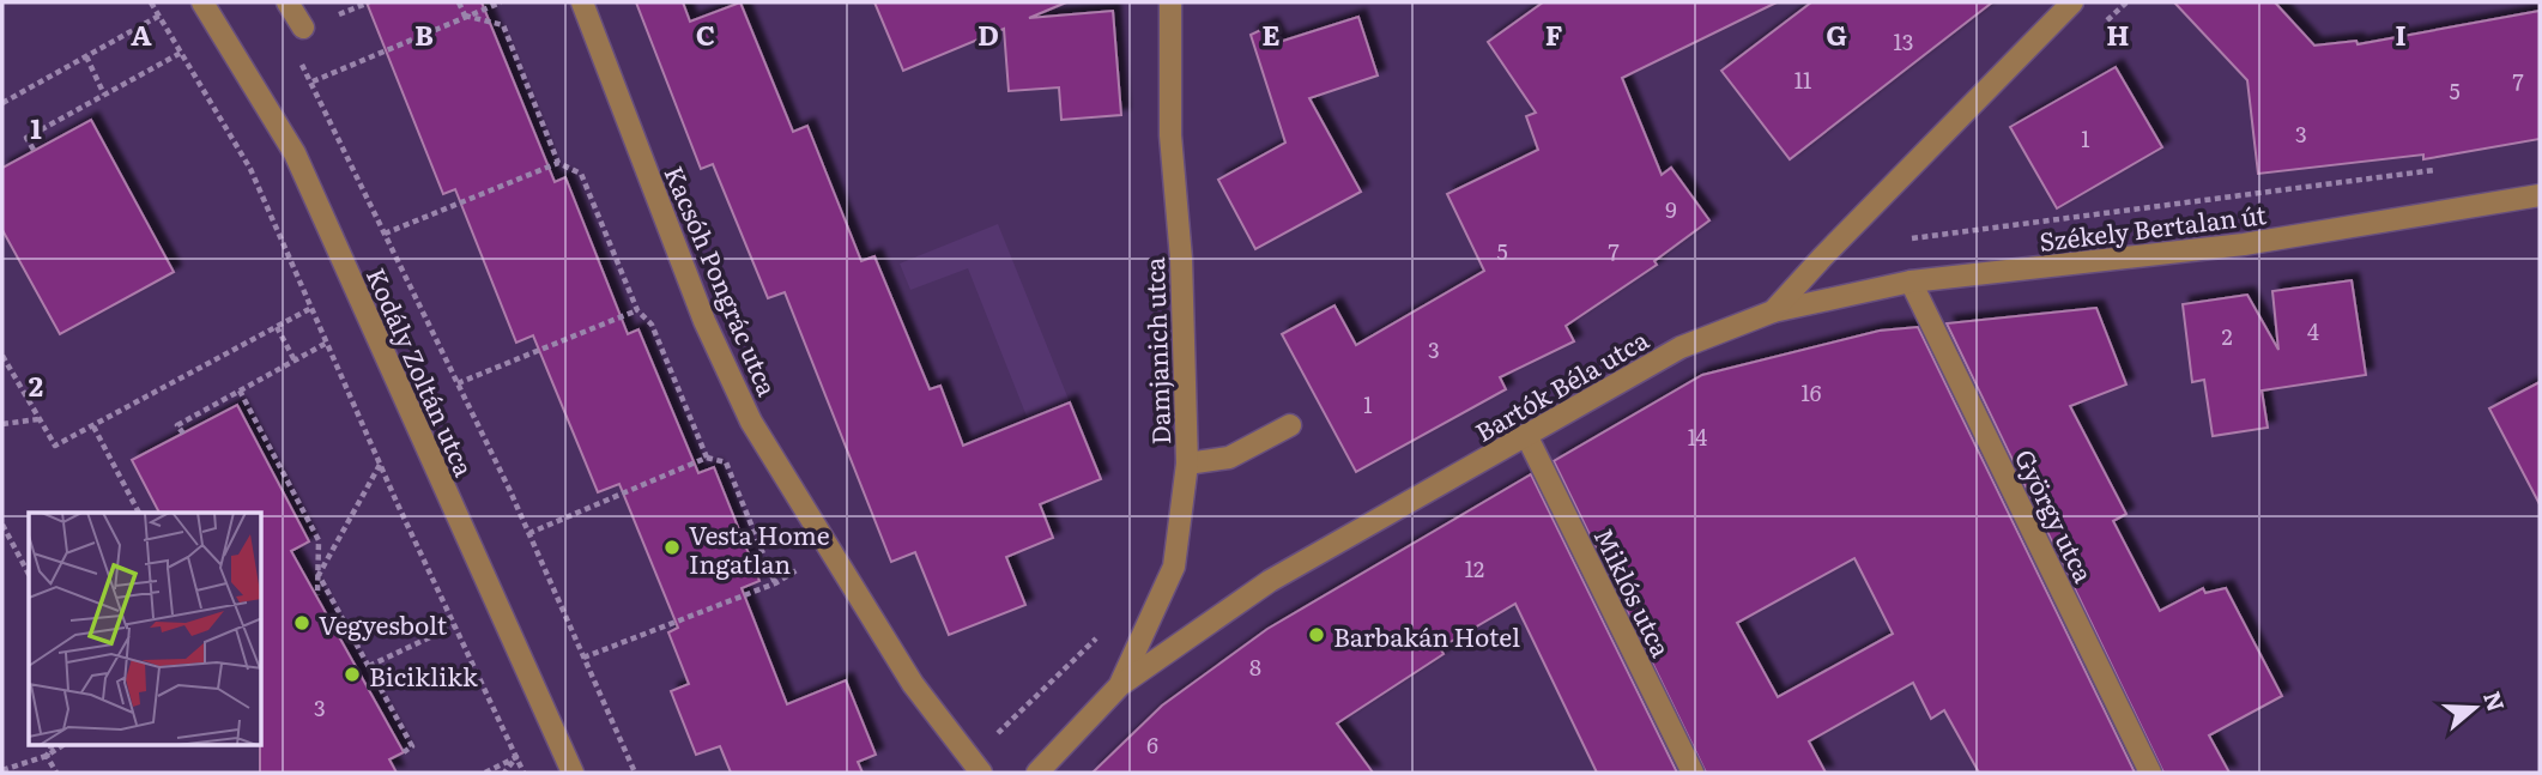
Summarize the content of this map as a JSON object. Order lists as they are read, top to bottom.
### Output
{
  "streets": {
    "street": [
      "Székely Bertalan út",
      "Kacsóh Pongrác utca",
      "Damjanich utca",
      "Kodály Zoltán utca",
      "Bartók Béla utca",
      "György utca",
      "Miklós utca"
    ]
  },
  "crossings": [
    ["Székely Bertalan út", "Bartók Béla utca"],
    ["Székely Bertalan út", "György utca"],
    ["Damjanich utca", "Bartók Béla utca"],
    ["Bartók Béla utca", "Miklós utca"]
  ],
  "places": [
    "Vesta Home Ingatlan",
    "Vegyesbolt",
    "Barbakán Hotel",
    "Biciklikk"
  ],
  "house_numbers": [
    "13",
    "11",
    "7",
    "5",
    "3",
    "1",
    "9",
    "5",
    "7",
    "4",
    "2",
    "3",
    "16",
    "1",
    "14",
    "12",
    "8",
    "3",
    "6"
  ],
  "north": "right",
  "grid": {
    "columns": [
      "A",
      "B",
      "C",
      "D",
      "E",
      "F",
      "G",
      "H",
      "I"
    ],
    "rows": ["1", "2"]
  }
}
